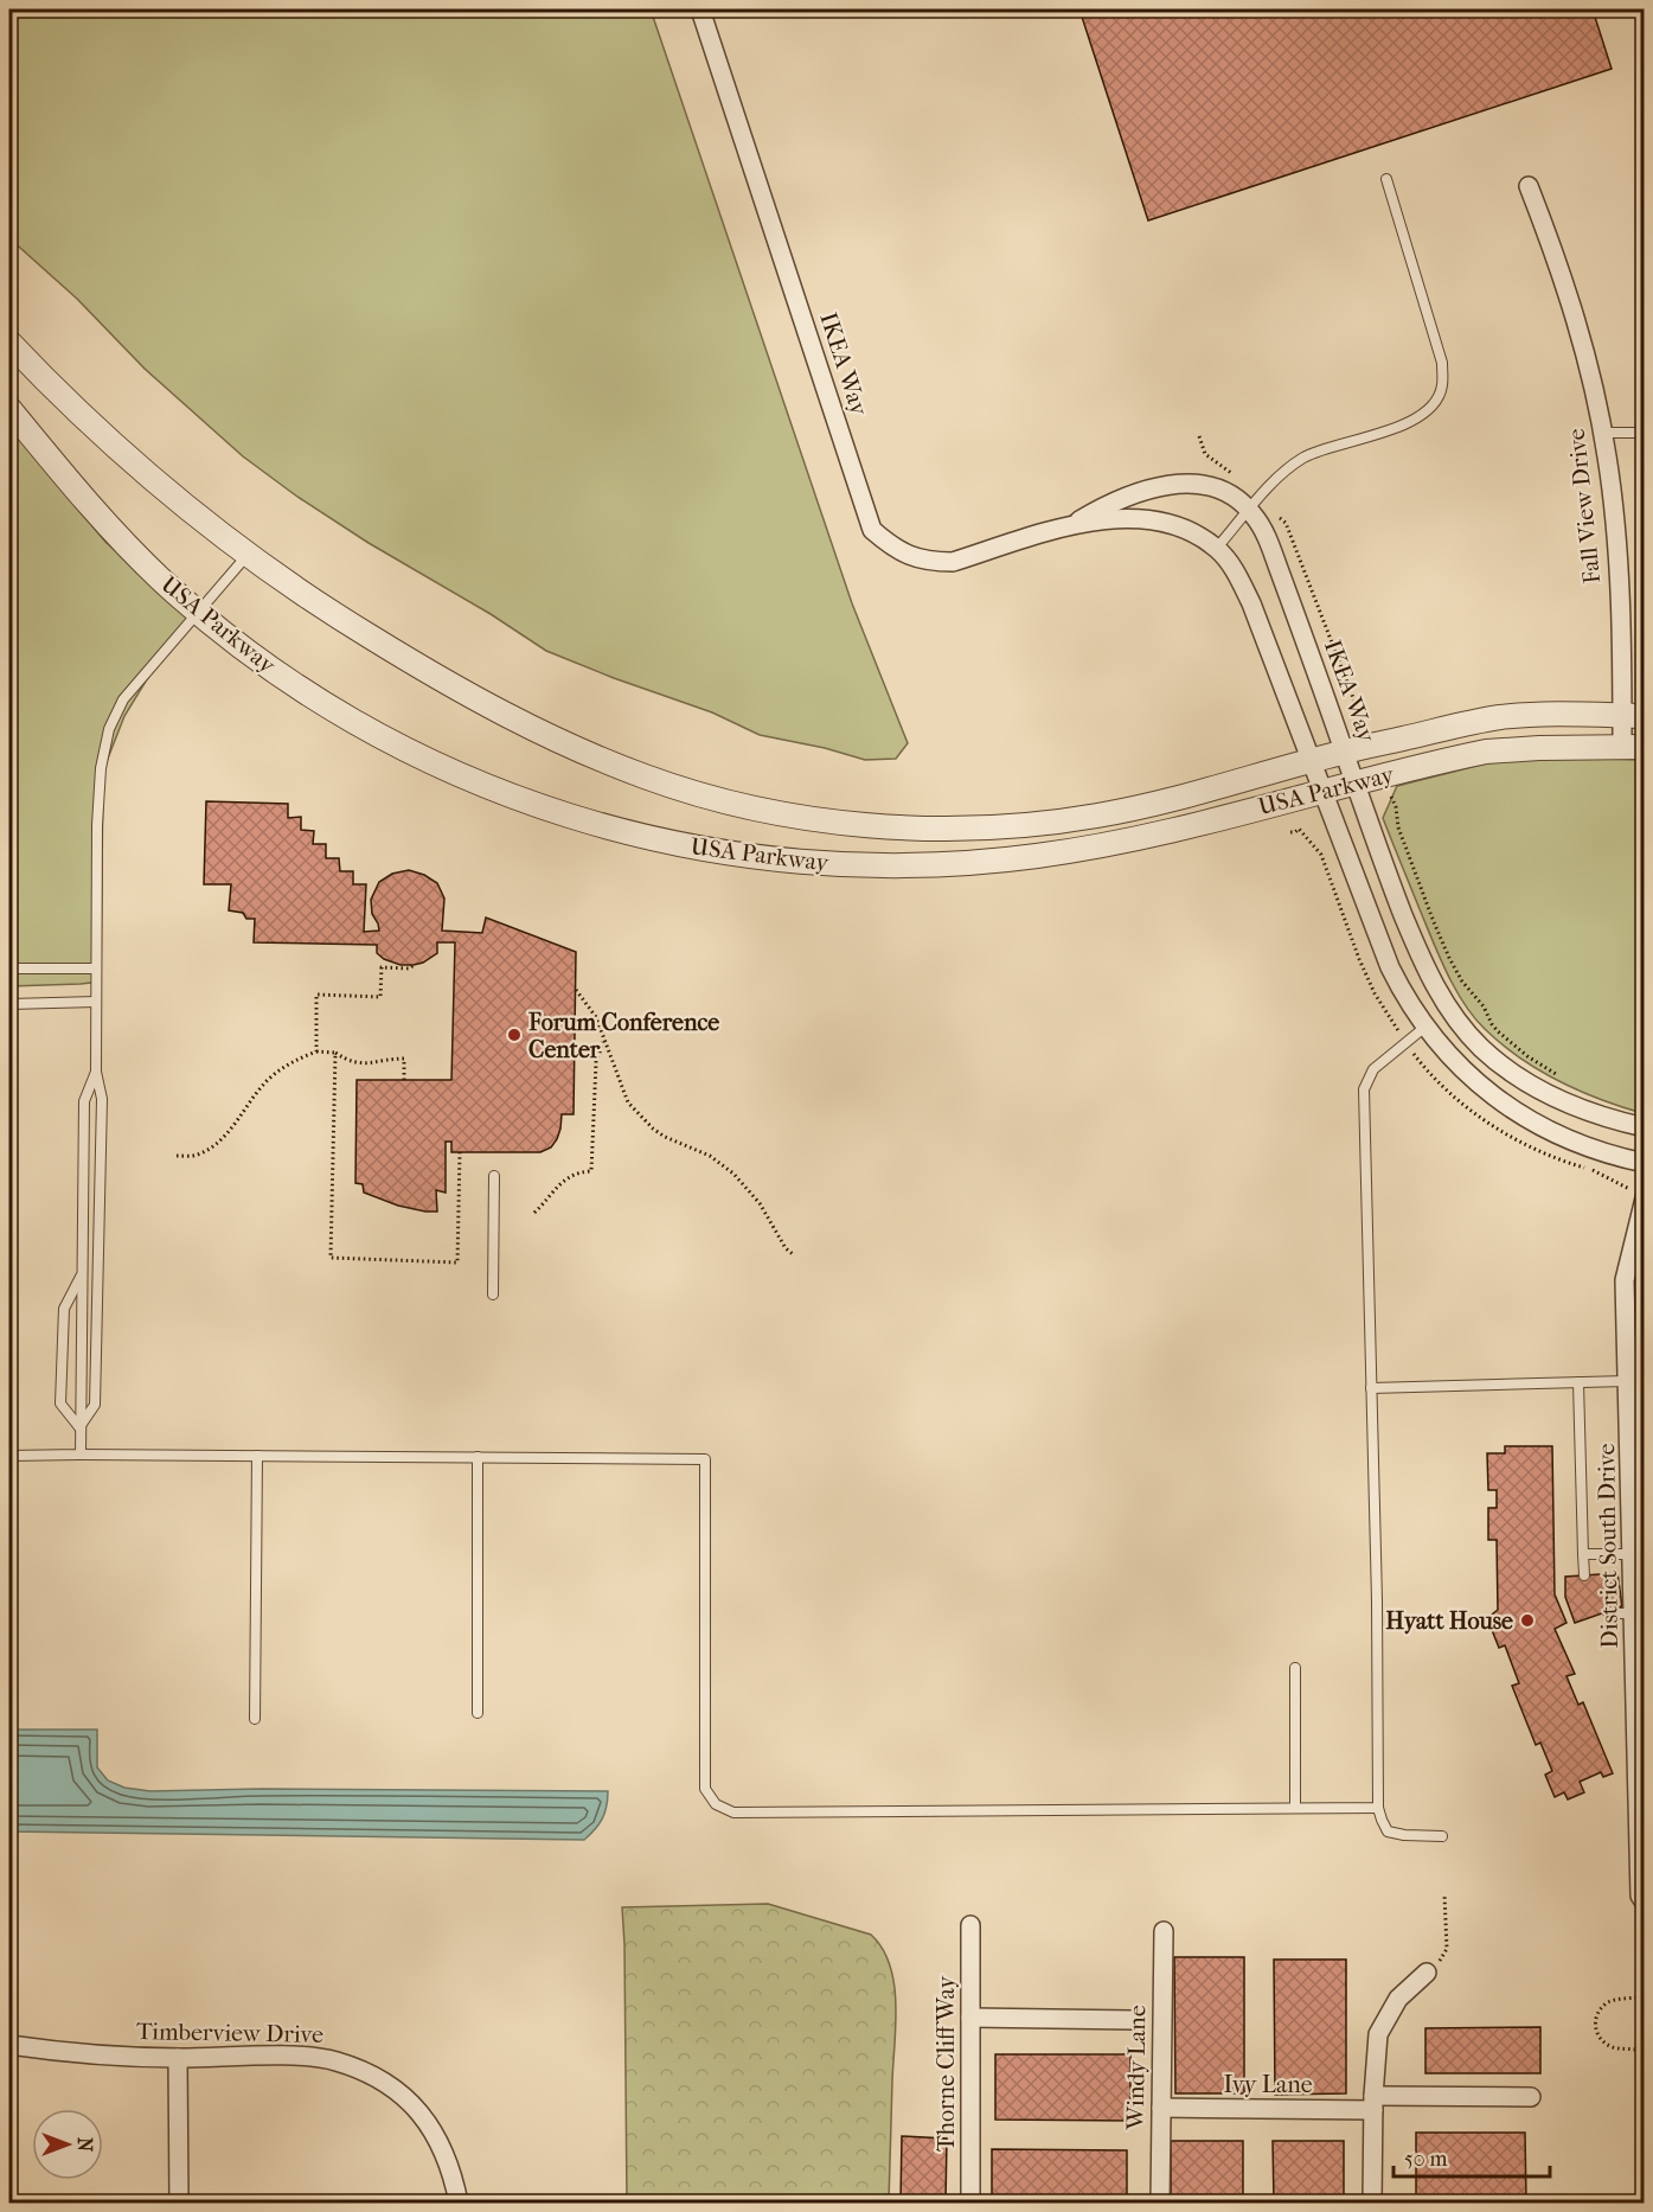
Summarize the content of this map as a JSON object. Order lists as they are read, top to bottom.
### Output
{
  "streets": {
    "street": [
      "IKEA Way",
      "Fall View Drive",
      "USA Parkway",
      "District South Drive",
      "Timberview Drive",
      "Thorne Cliff Way",
      "Windy Lane",
      "Ivy Lane"
    ]
  },
  "crossings": [
    ["IKEA Way", "USA Parkway"],
    ["Fall View Drive", "USA Parkway"],
    ["Windy Lane", "Ivy Lane"]
  ],
  "places": ["Forum Conference Center", "Hyatt House"],
  "scale_bar": "50 m",
  "north": "right"
}
